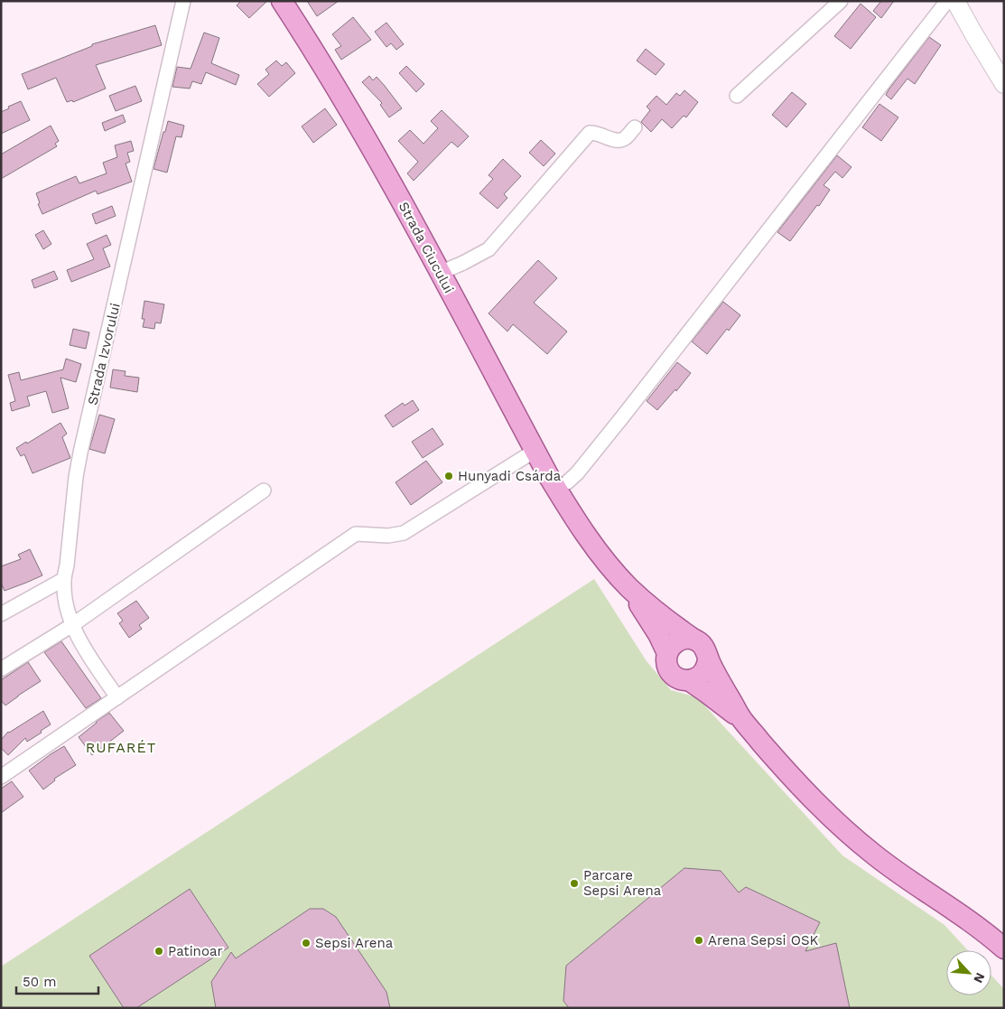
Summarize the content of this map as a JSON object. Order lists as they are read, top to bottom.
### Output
{
  "streets": {
    "main road": ["Strada Ciucului"],
    "street": ["Strada Izvorului"]
  },
  "districts": ["RUFARÉT"],
  "places": [
    "Hunyadi Csárda",
    "Parcare Sepsi Arena",
    "Arena Sepsi OSK",
    "Sepsi Arena",
    "Patinoar"
  ],
  "scale_bar": "50 m",
  "north": "bottom right"
}
